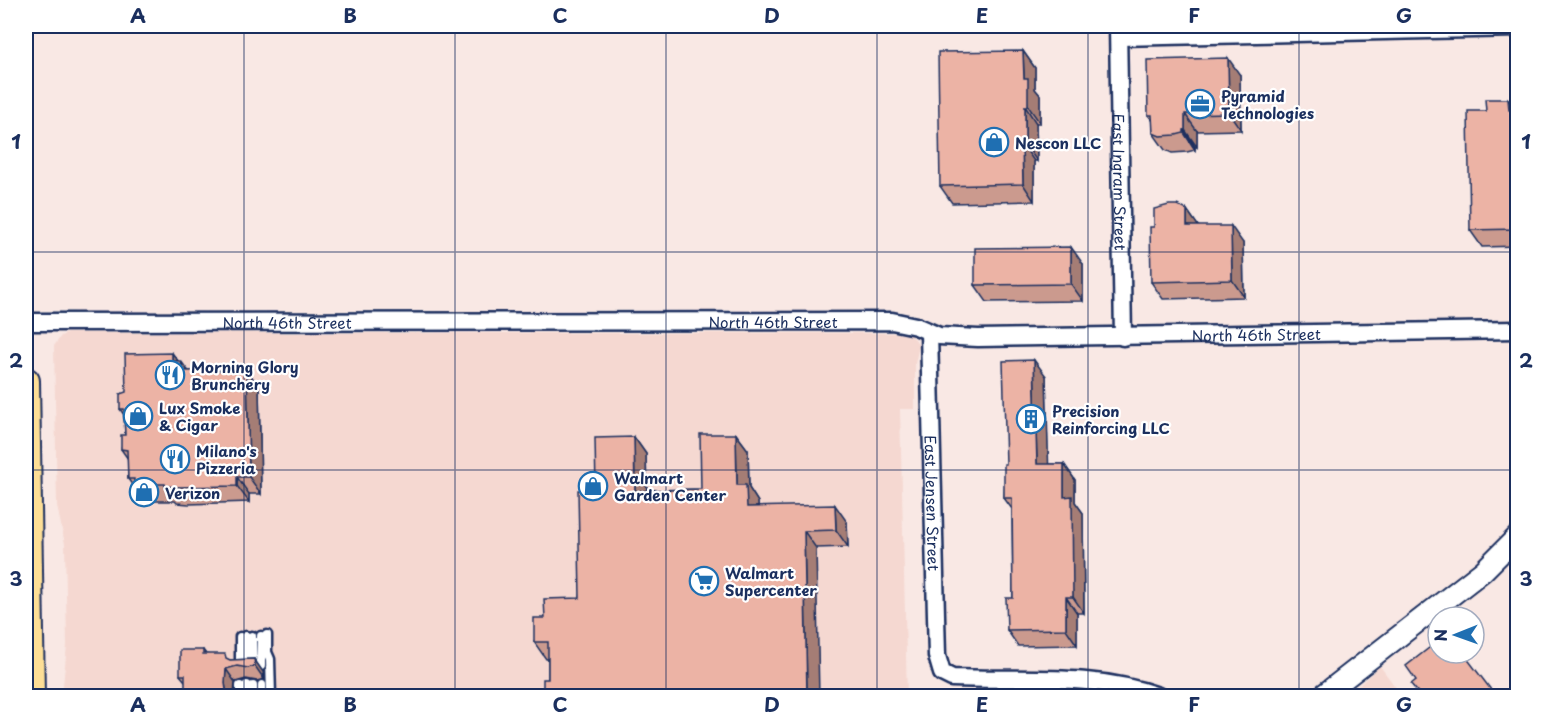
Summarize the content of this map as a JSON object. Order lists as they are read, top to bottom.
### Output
{
  "streets": {
    "street": ["East Ingram Street", "North 46th Street", "East Jensen Street"]
  },
  "crossings": [
    ["East Ingram Street", "North 46th Street"],
    ["North 46th Street", "East Jensen Street"]
  ],
  "places": {
    "office": ["Pyramid Technologies"],
    "shop": [
      "Nescon LLC",
      "Lux Smoke & Cigar",
      "Walmart Garden Center",
      "Verizon"
    ],
    "restaurant": ["Morning Glory Brunchery", "Milano's Pizzeria"],
    "building": ["Precision Reinforcing LLC"],
    "supermarket": ["Walmart Supercenter"]
  },
  "north": "left",
  "grid": {
    "columns": [
      "A",
      "B",
      "C",
      "D",
      "E",
      "F",
      "G"
    ],
    "rows": ["1", "2", "3"]
  }
}
